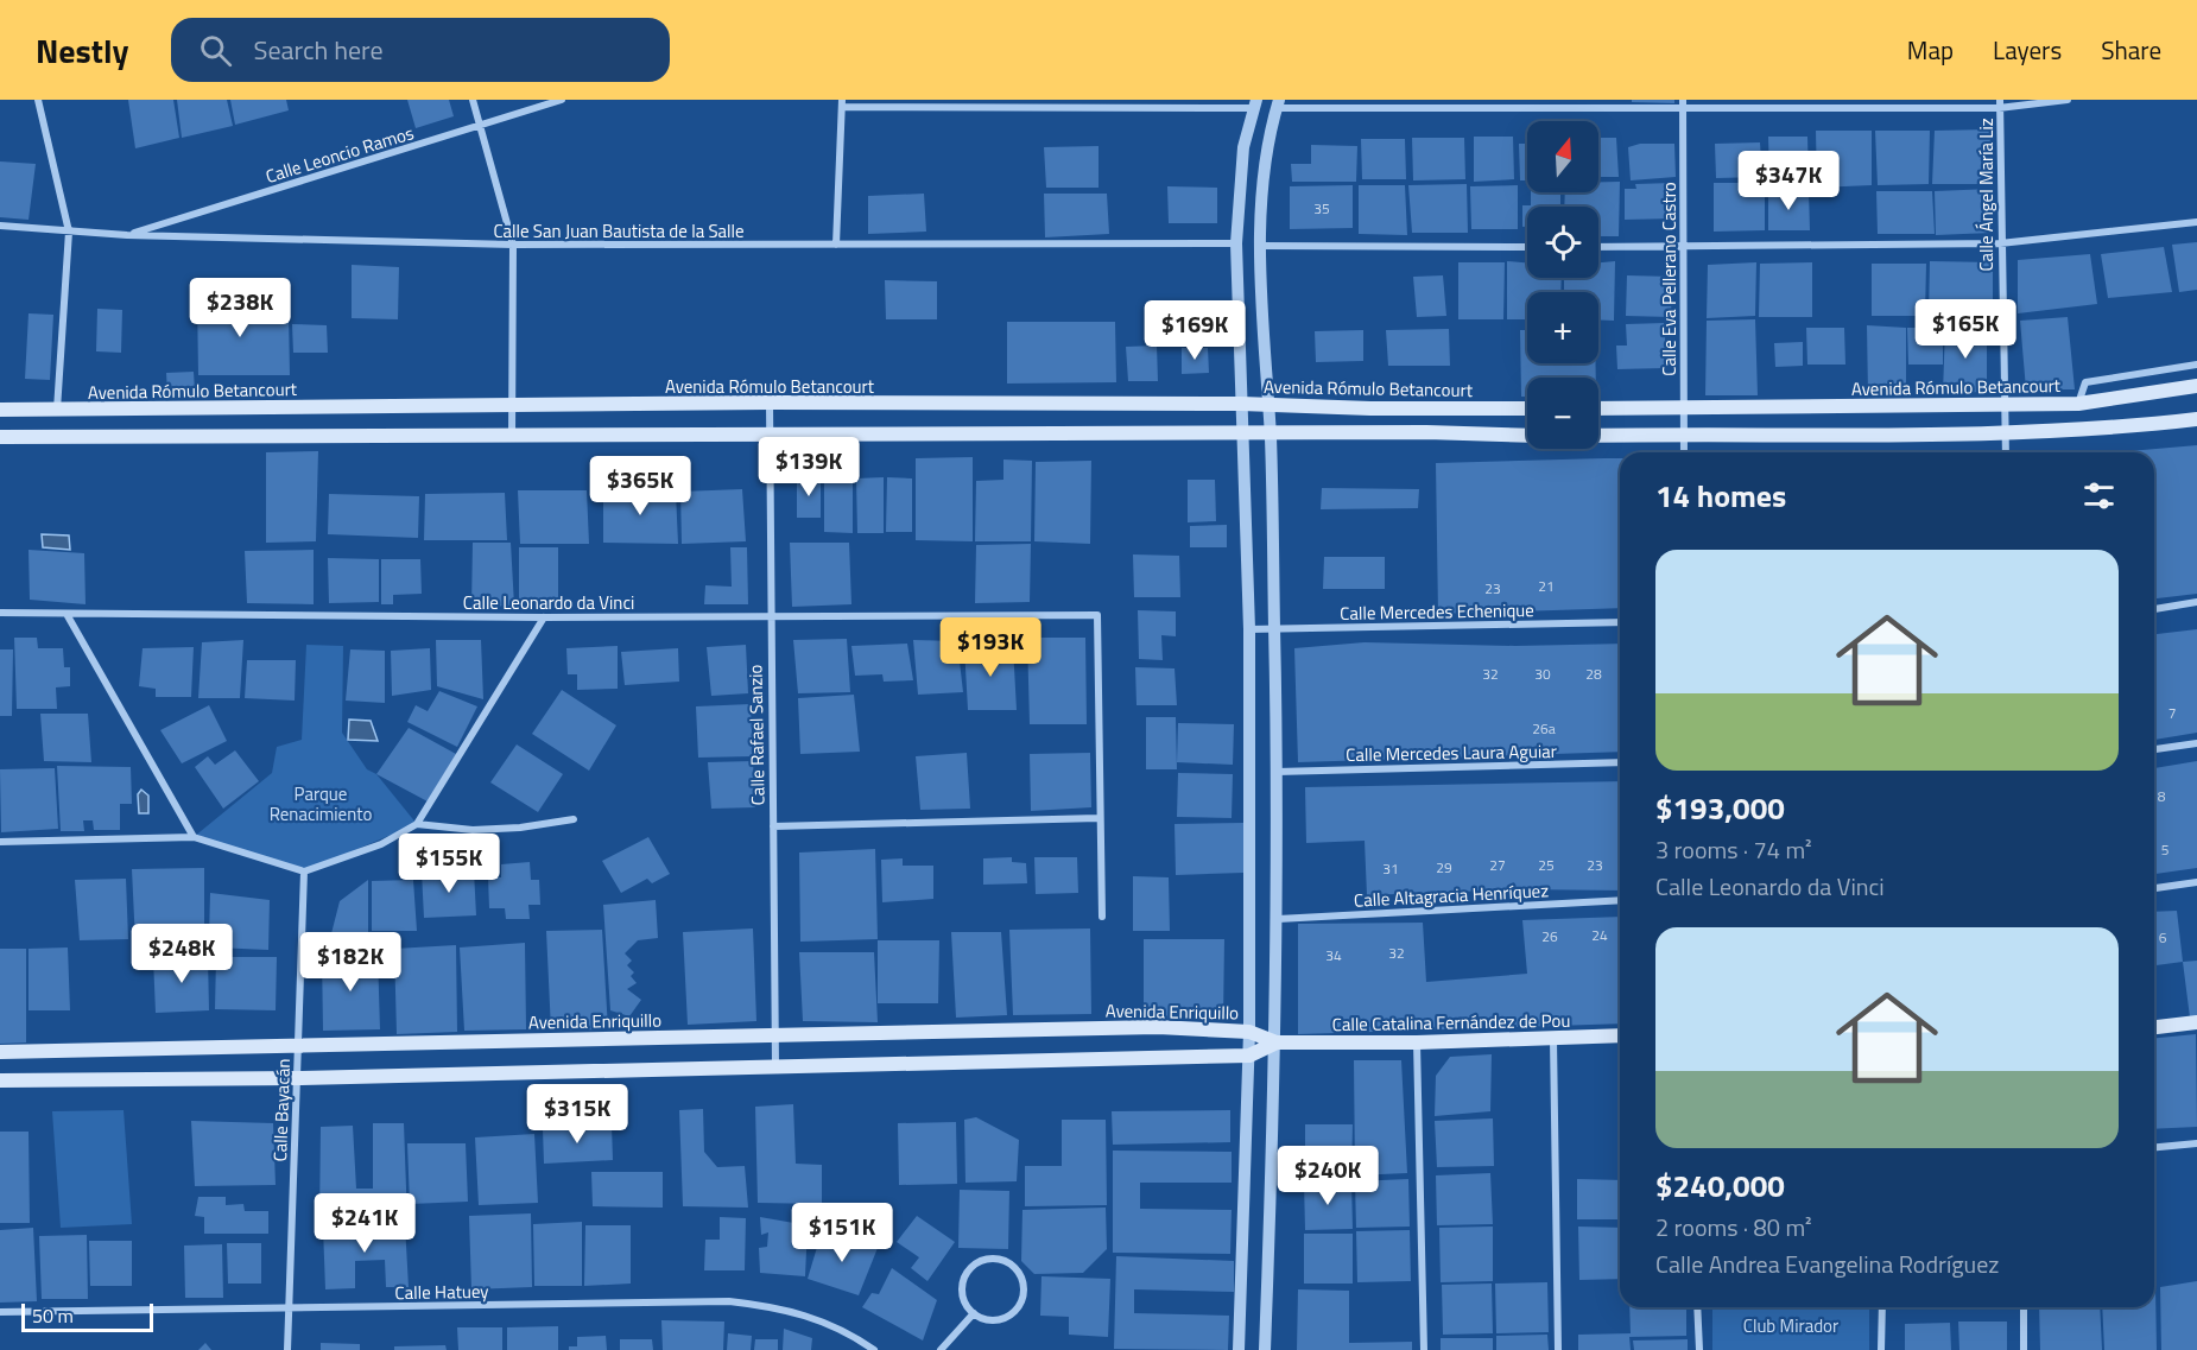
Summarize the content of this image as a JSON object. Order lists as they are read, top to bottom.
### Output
{
  "streets": {
    "main road": ["Avenida Rómulo Betancourt", "Avenida Enriquillo", "Calle Catalina Fernández de Pou"],
    "street": [
      "Calle Leoncio Ramos",
      "Calle Ángel María Liz",
      "Calle San Juan Bautista de la Salle",
      "Calle Eva Pellerano Castro",
      "Calle Leonardo da Vinci",
      "Calle Mercedes Echenique",
      "Calle Rafael Sanzio",
      "Calle Mercedes Laura Aguiar",
      "Calle Altagracia Henríquez",
      "Calle Bayacán",
      "Calle Hatuey"
    ]
  },
  "crossings": [
    ["Calle Leoncio Ramos", "Calle San Juan Bautista de la Salle"],
    ["Calle Ángel María Liz", "Avenida Rómulo Betancourt"],
    ["Calle Eva Pellerano Castro", "Avenida Rómulo Betancourt"],
    ["Avenida Rómulo Betancourt", "Calle Rafael Sanzio"],
    ["Calle Leonardo da Vinci", "Calle Rafael Sanzio"],
    ["Calle Rafael Sanzio", "Avenida Enriquillo"],
    ["Avenida Enriquillo", "Calle Catalina Fernández de Pou"],
    ["Avenida Enriquillo", "Calle Bayacán"],
    ["Calle Bayacán", "Calle Hatuey"]
  ],
  "parks": ["Parque Renacimiento", "Club Mirador"],
  "house_numbers": [
    "35",
    "21",
    "23",
    "32",
    "30",
    "28",
    "7",
    "26a",
    "8",
    "5",
    "27",
    "25",
    "23",
    "29",
    "31",
    "24",
    "26",
    "6",
    "32",
    "34"
  ],
  "scale_bar": "50 m",
  "north": "top",
  "page": {
    "header": "Nestly",
    "search": "Search here",
    "nav": ["Map", "Layers", "Share"],
    "map_buttons": ["+", "−"],
    "price": [
      "$347K",
      "$238K",
      "$165K",
      "$169K",
      "$139K",
      "$365K",
      "$193K",
      "$155K",
      "$248K",
      "$182K",
      "$315K",
      "$240K",
      "$241K",
      "$151K"
    ],
    "heading": "14 homes",
    "list": [
      {
        "name": "$193,000",
        "note": "3 rooms · 74 m² · Calle Leonardo da Vinci"
      },
      {
        "name": "$240,000",
        "note": "2 rooms · 80 m² · Calle Andrea Evangelina Rodríguez"
      }
    ],
    "scale": "50 m"
  }
}
